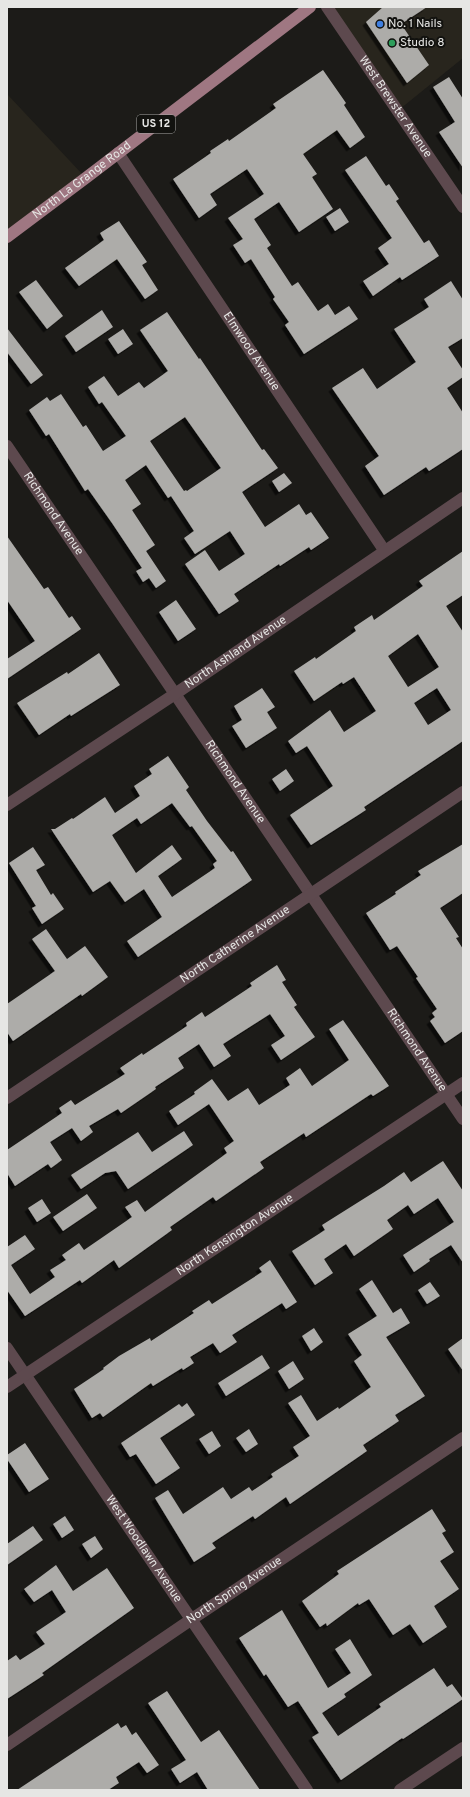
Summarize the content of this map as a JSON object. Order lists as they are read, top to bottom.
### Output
{
  "streets": {
    "main road": ["US 12", "North La Grange Road"],
    "street": [
      "West Brewster Avenue",
      "Elmwood Avenue",
      "Richmond Avenue",
      "North Ashland Avenue",
      "North Catherine Avenue",
      "North Kensington Avenue",
      "West Woodlawn Avenue",
      "North Spring Avenue"
    ]
  },
  "crossings": [
    ["North La Grange Road", "Elmwood Avenue"],
    ["Elmwood Avenue", "North Ashland Avenue"],
    ["Richmond Avenue", "North Ashland Avenue"],
    ["Richmond Avenue", "North Catherine Avenue"],
    ["Richmond Avenue", "North Kensington Avenue"],
    ["North Kensington Avenue", "West Woodlawn Avenue"],
    ["West Woodlawn Avenue", "North Spring Avenue"]
  ],
  "places": ["No. 1 Nails", "Studio 8"]
}
